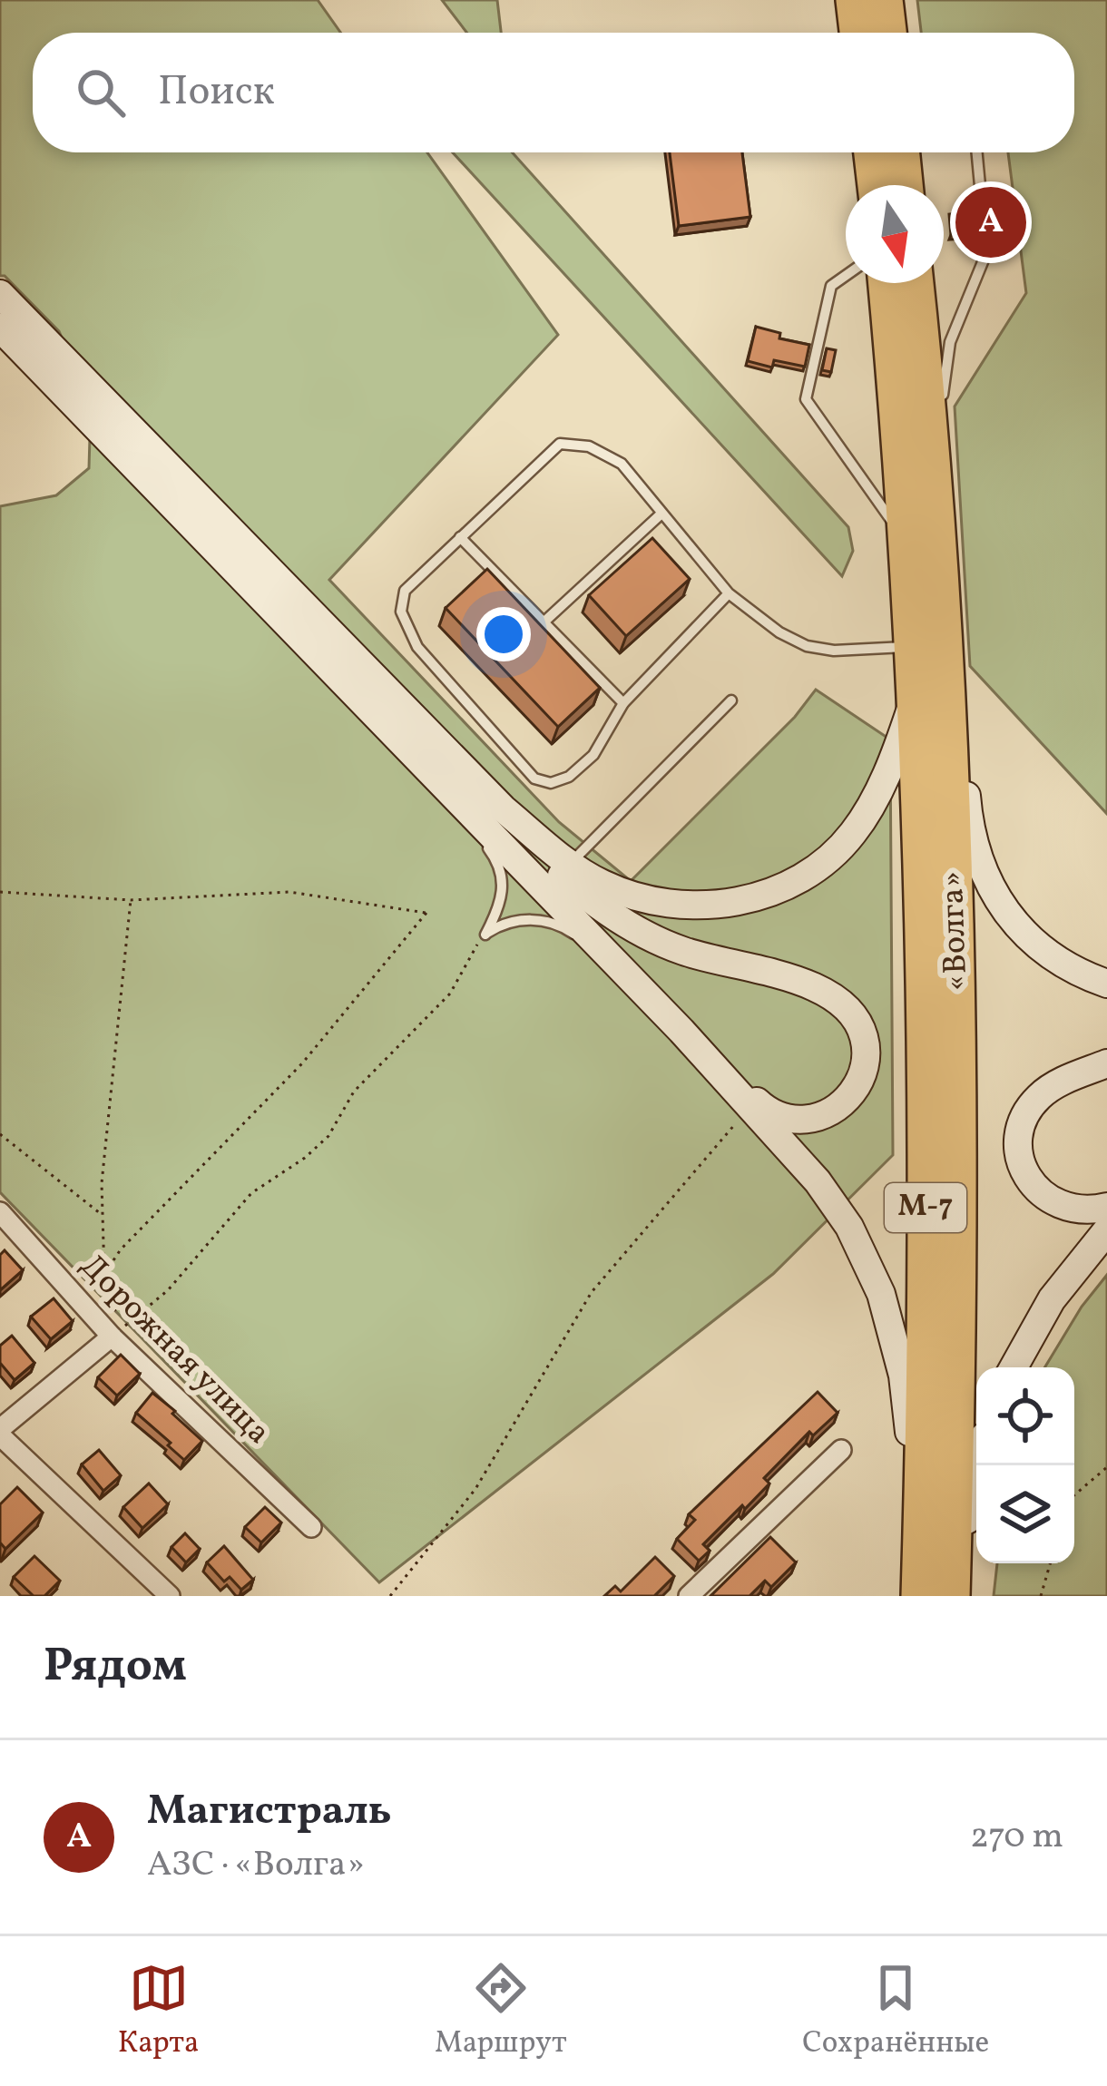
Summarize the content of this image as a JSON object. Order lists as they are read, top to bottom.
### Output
{
  "streets": {
    "highway": ["«Волга»", "М-7"],
    "street": ["Дорожная улица"]
  },
  "north": "bottom",
  "page": {
    "search": "Поиск",
    "pins": "A",
    "heading": "Рядом",
    "list": [
      {
        "mark": "A",
        "name": "Магистраль",
        "note": "АЗС · «Волга»",
        "value": "270 m"
      }
    ],
    "nav": ["Карта", "Маршрут", "Сохранённые"]
  }
}
